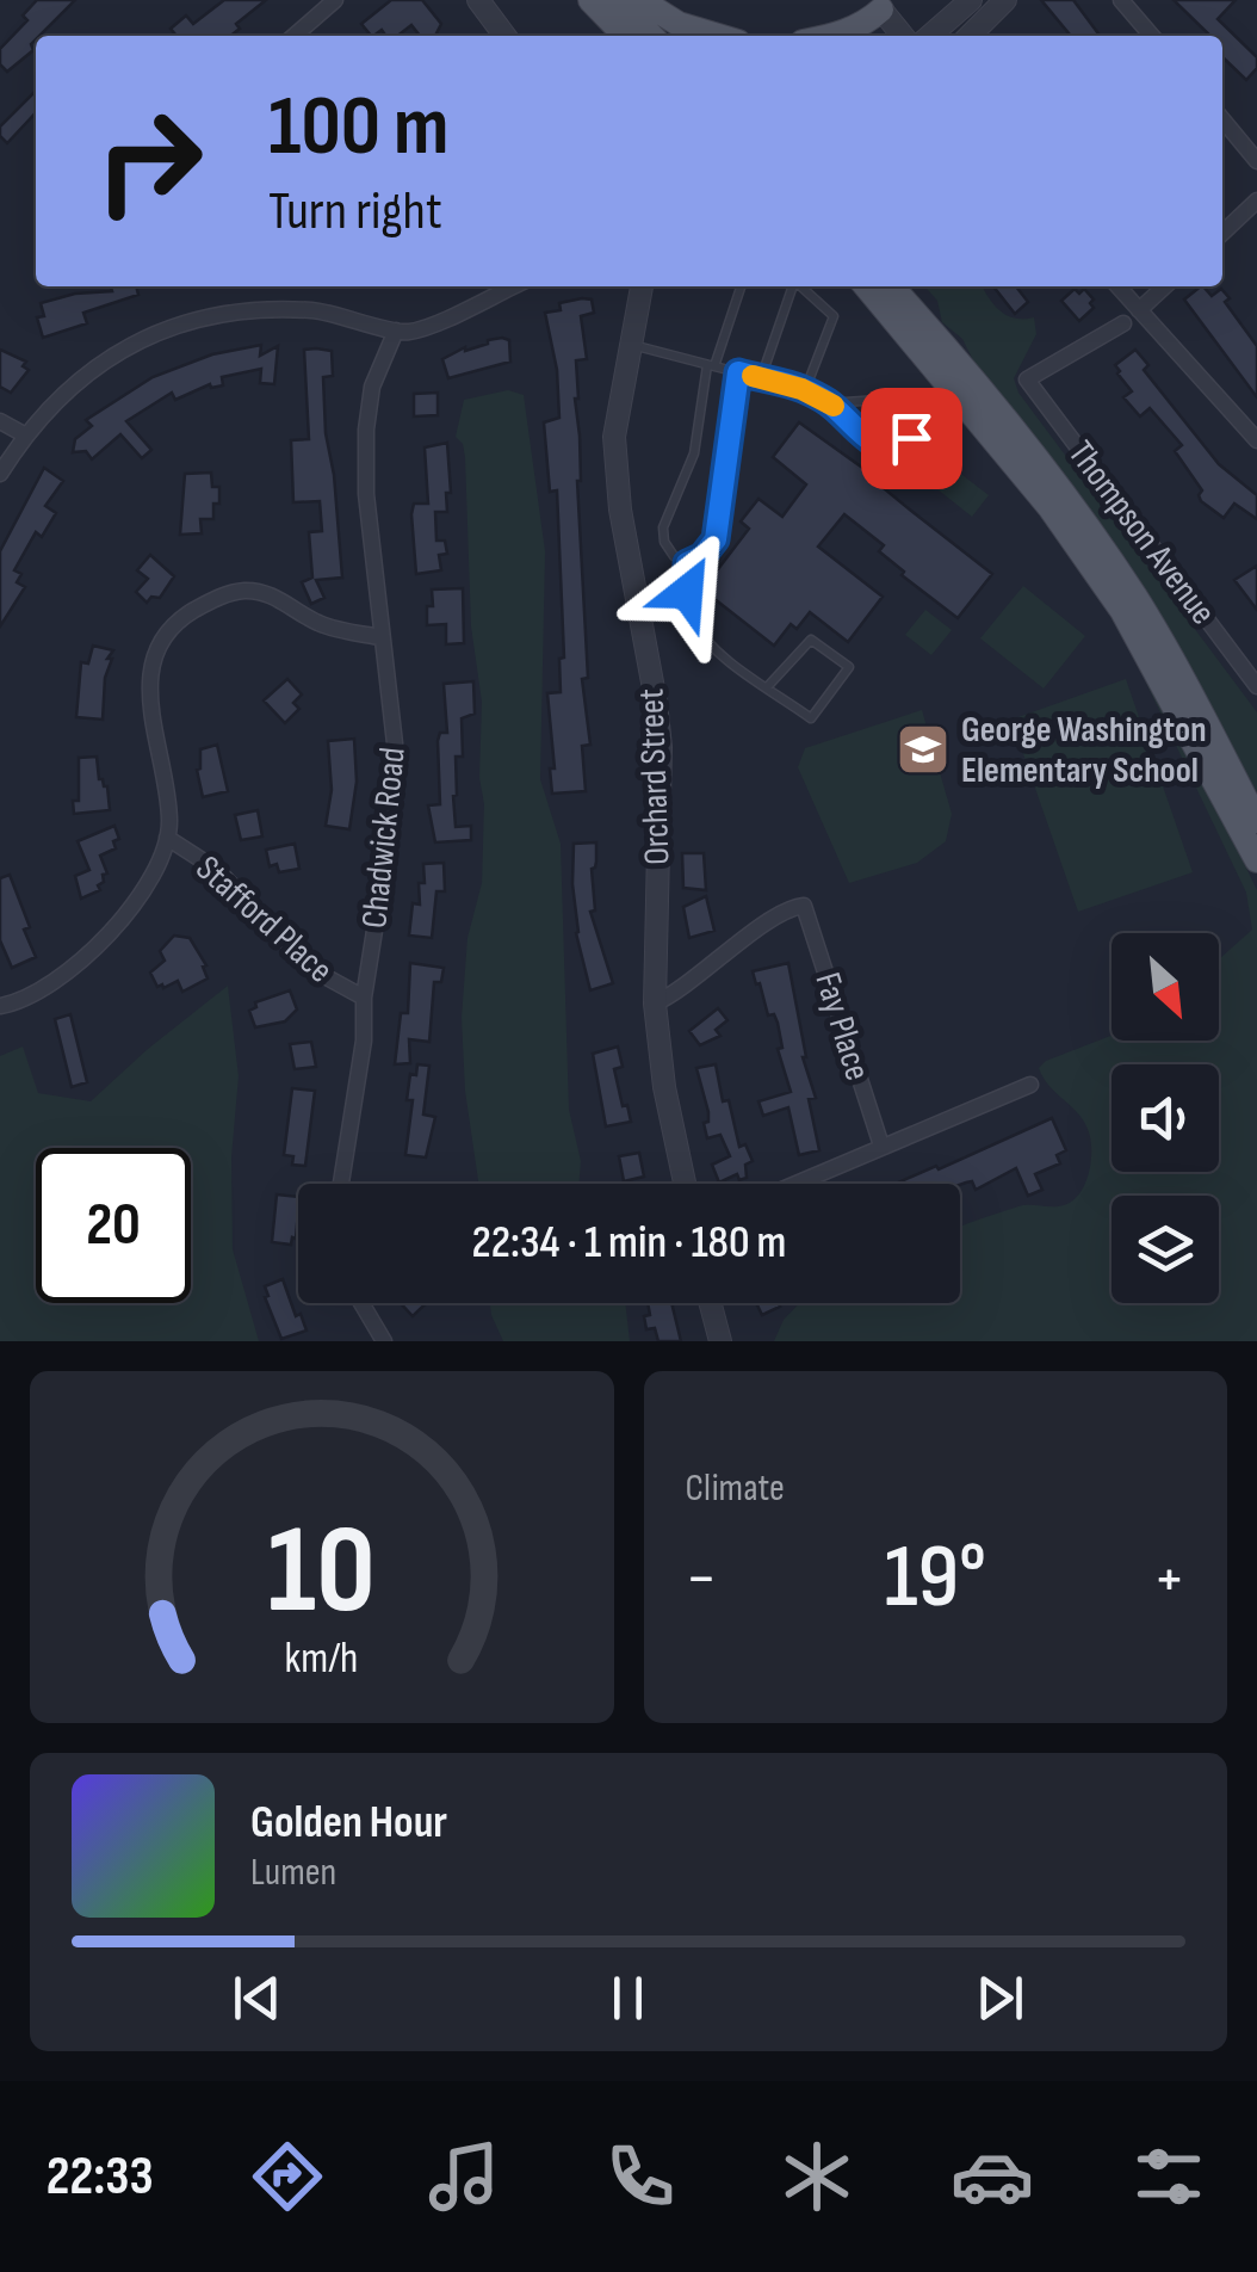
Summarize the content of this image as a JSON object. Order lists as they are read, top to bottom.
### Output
{
  "streets": {
    "street": [
      "Thompson Avenue",
      "Orchard Street",
      "Chadwick Road",
      "Stafford Place",
      "Fay Place"
    ]
  },
  "crossings": [
    ["Orchard Street", "Fay Place"],
    ["Chadwick Road", "Stafford Place"]
  ],
  "places": {
    "school or university": ["George Washington Elementary School"]
  },
  "north": "bottom right",
  "page": {
    "turn": ["100 m", "Turn right"],
    "limit": "20",
    "trip": "22:34 · 1 min · 180 m",
    "tile": "Climate",
    "heat": ["−", "19°", "+"],
    "song": ["Golden Hour", "Lumen"],
    "tabs": "22:33",
    "gauge": ["10", "km/h"]
  }
}
